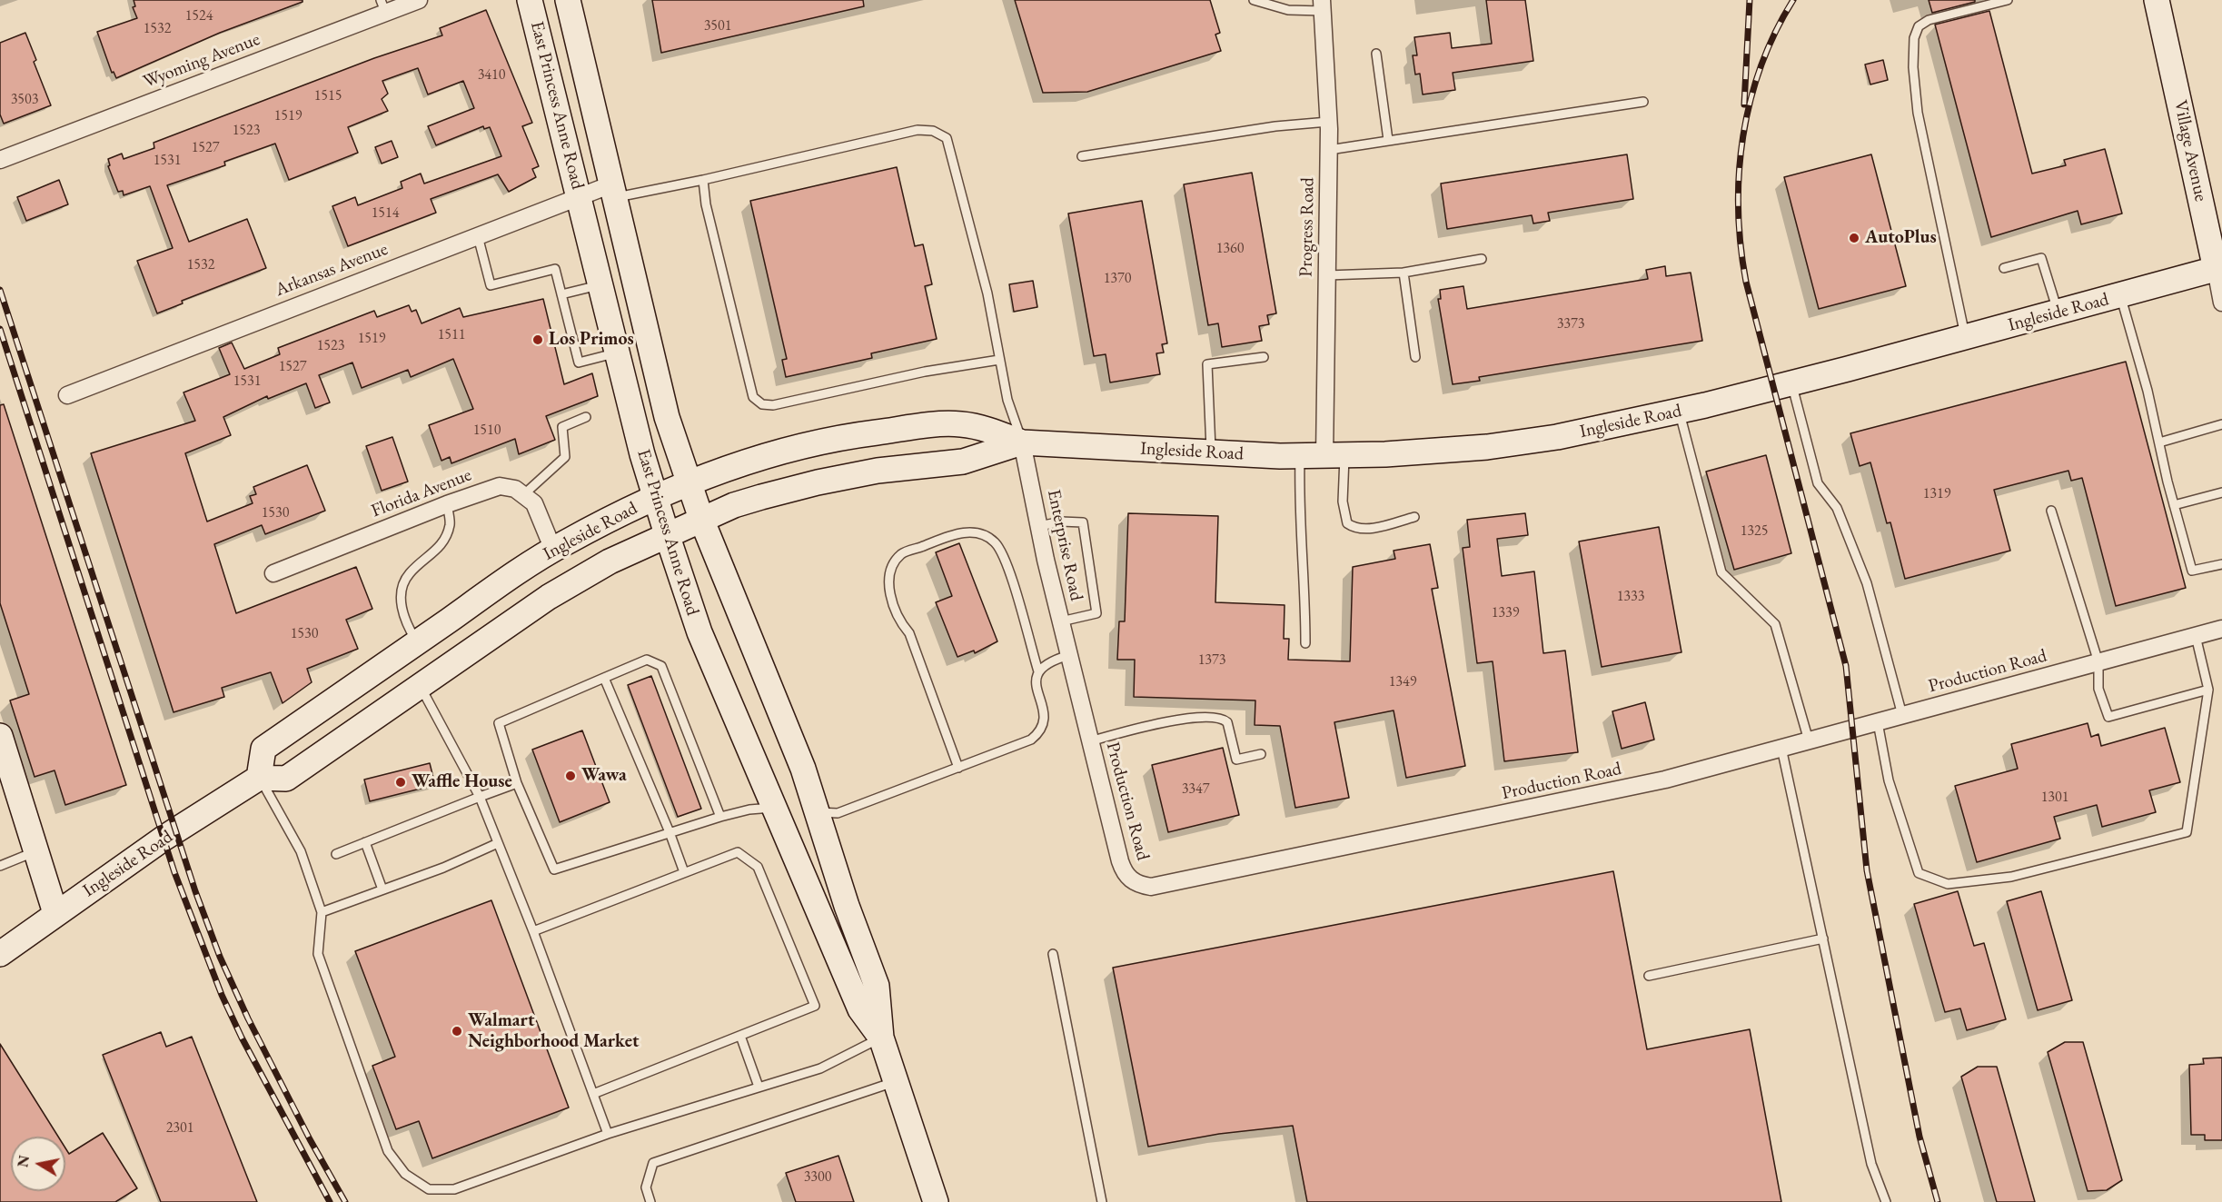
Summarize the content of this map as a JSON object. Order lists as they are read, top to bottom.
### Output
{
  "streets": {
    "street": [
      "Wyoming Avenue",
      "East Princess Anne Road",
      "Village Avenue",
      "Progress Road",
      "Arkansas Avenue",
      "Ingleside Road",
      "Florida Avenue",
      "Enterprise Road",
      "Production Road"
    ]
  },
  "crossings": [
    ["East Princess Anne Road", "Arkansas Avenue"],
    ["East Princess Anne Road", "Ingleside Road"],
    ["Village Avenue", "Ingleside Road"],
    ["Progress Road", "Ingleside Road"],
    ["Ingleside Road", "Enterprise Road"],
    ["Enterprise Road", "Production Road"]
  ],
  "places": [
    "AutoPlus",
    "Los Primos",
    "Wawa",
    "Waffle House",
    "Walmart Neighborhood Market"
  ],
  "house_numbers": [
    "1524",
    "3501",
    "1532",
    "3410",
    "1515",
    "3503",
    "1519",
    "1523",
    "1527",
    "1531",
    "1514",
    "1360",
    "1532",
    "1370",
    "3373",
    "1511",
    "1519",
    "1523",
    "1527",
    "1531",
    "1510",
    "1319",
    "1530",
    "1325",
    "1333",
    "1339",
    "1530",
    "1373",
    "1349",
    "3347",
    "1301",
    "2301",
    "3300"
  ],
  "north": "left"
}
